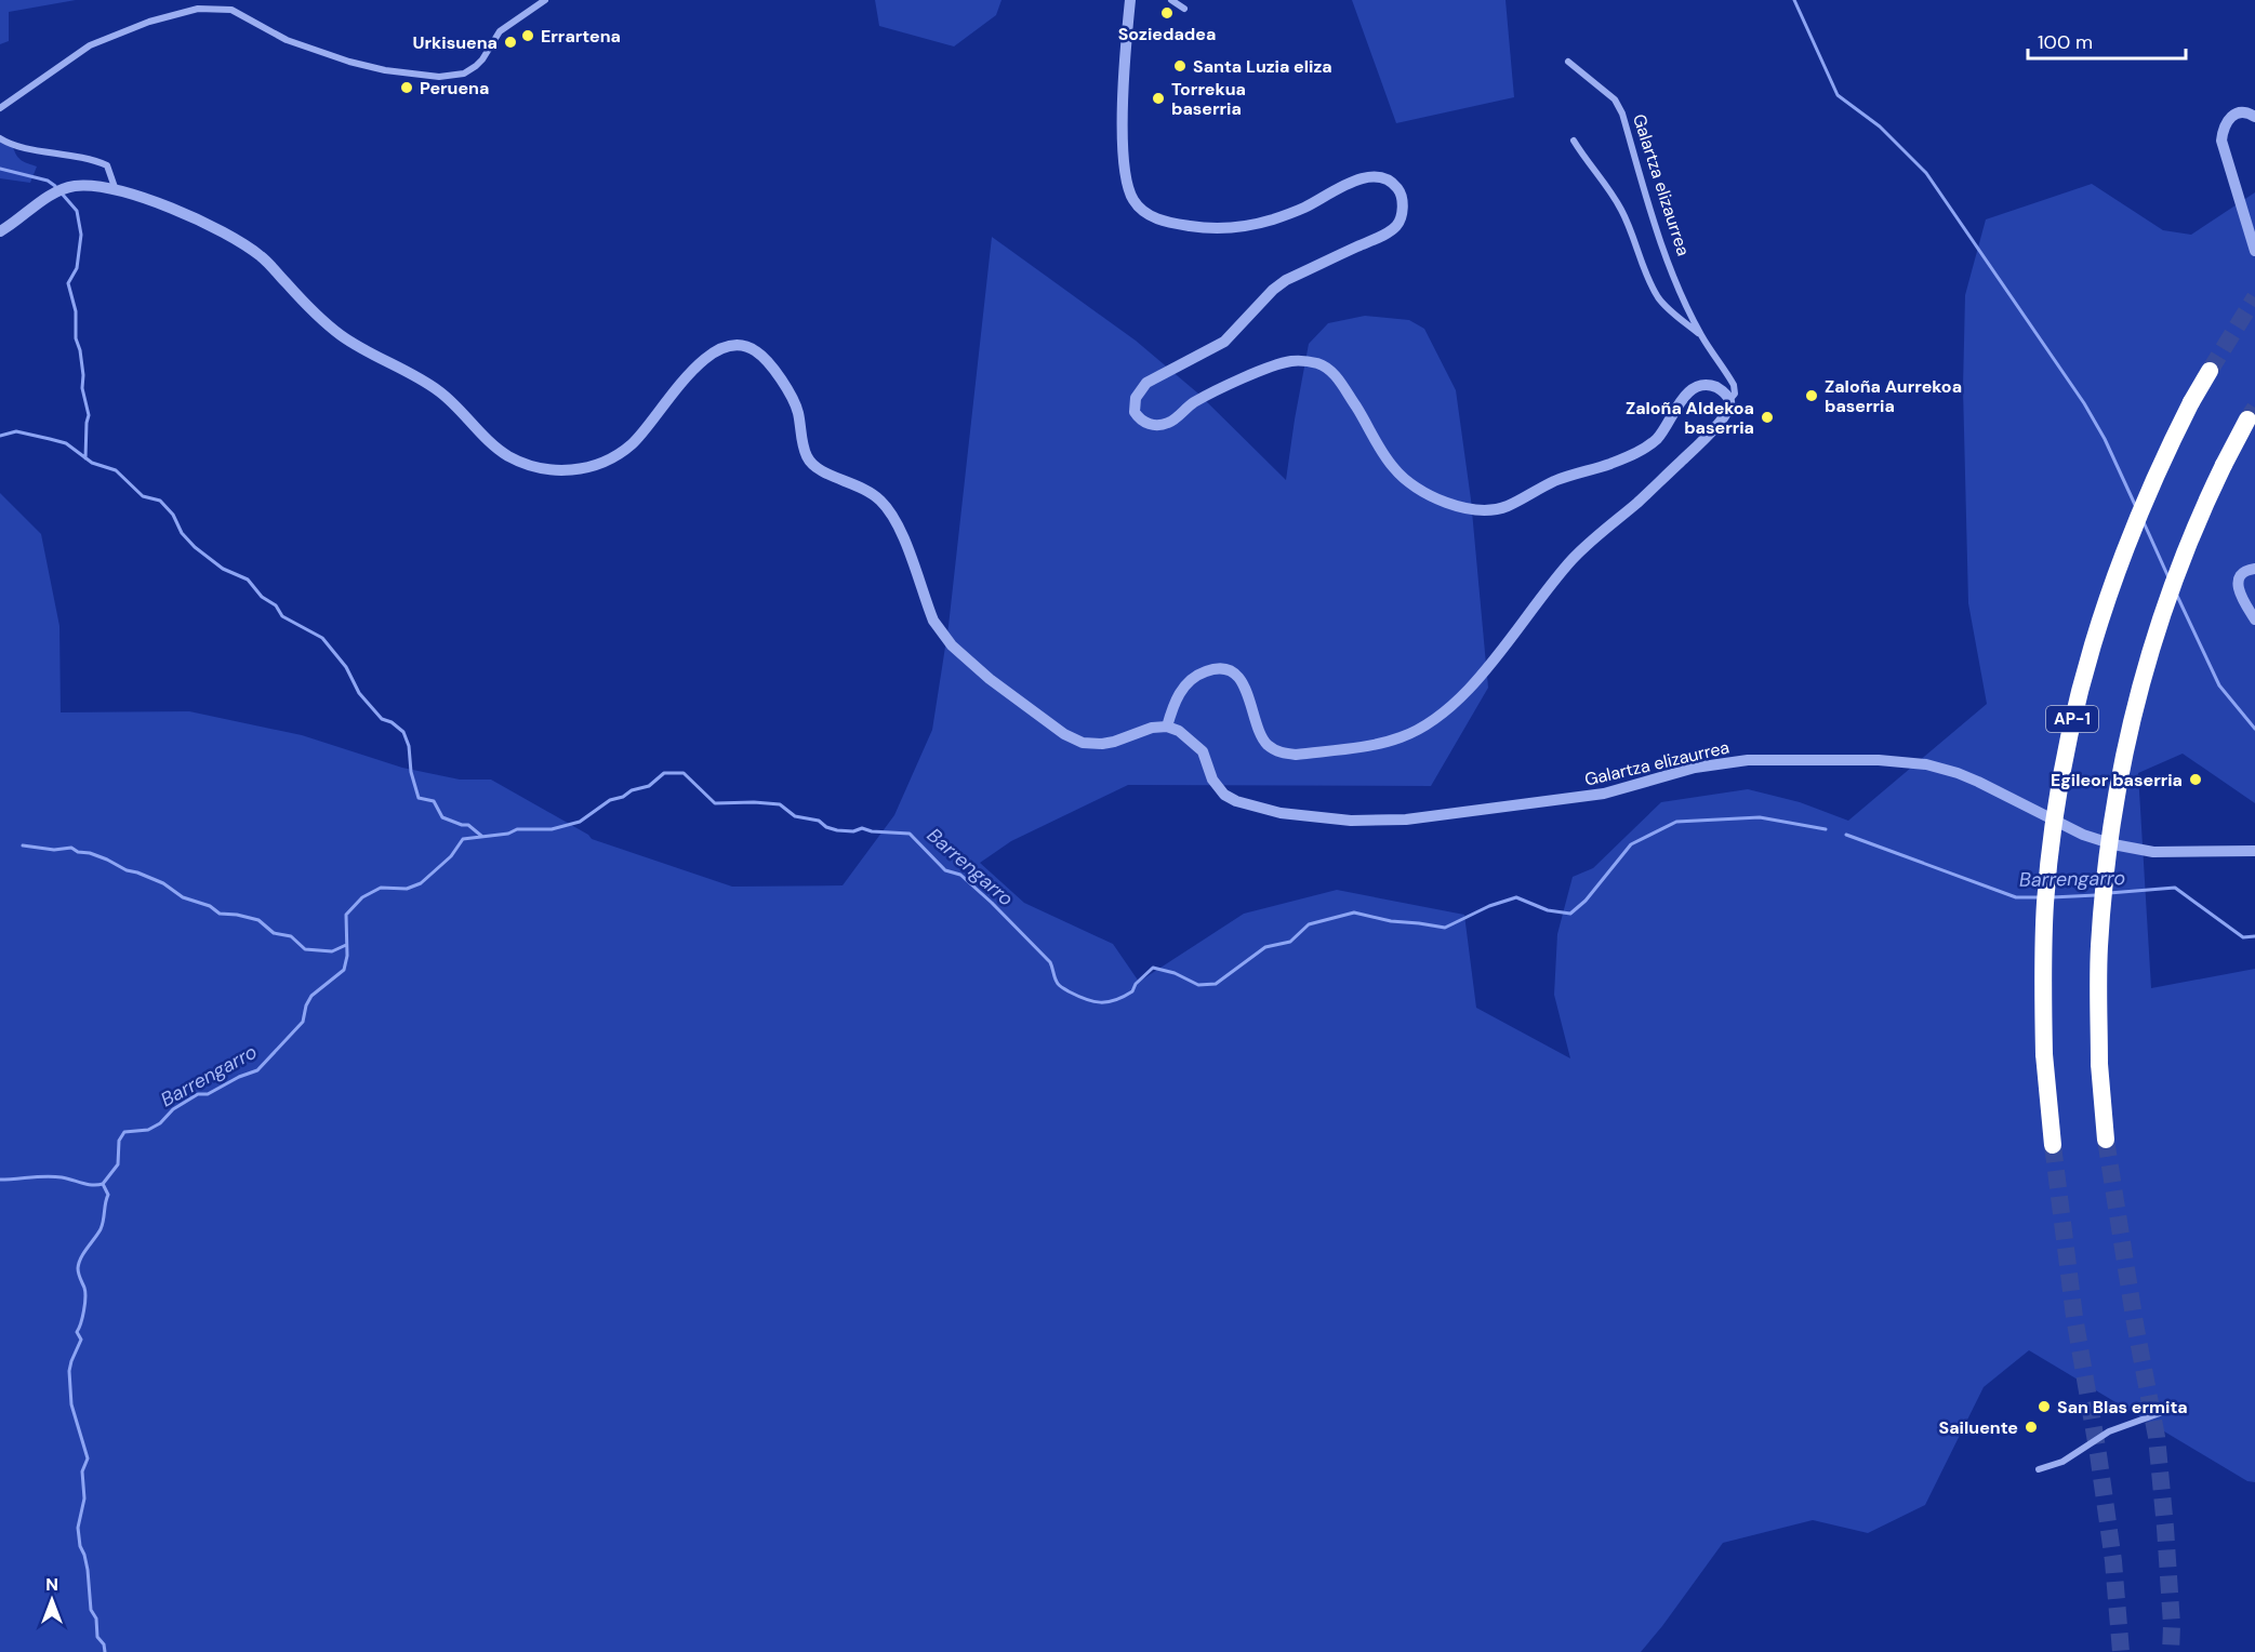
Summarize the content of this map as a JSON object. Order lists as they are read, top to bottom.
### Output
{
  "streets": {
    "highway": ["AP-1"],
    "street": ["Galartza elizaurrea"]
  },
  "water": ["Barrengarro"],
  "places": [
    "Soziedadea",
    "Errartena",
    "Urkisuena",
    "Santa Luzia eliza",
    "Peruena",
    "Torrekua baserria",
    "Zaloña Aurrekoa baserria",
    "Zaloña Aldekoa baserria",
    "Egileor baserria",
    "San Blas ermita",
    "Sailuente"
  ],
  "scale_bar": "100 m",
  "north": "top"
}
